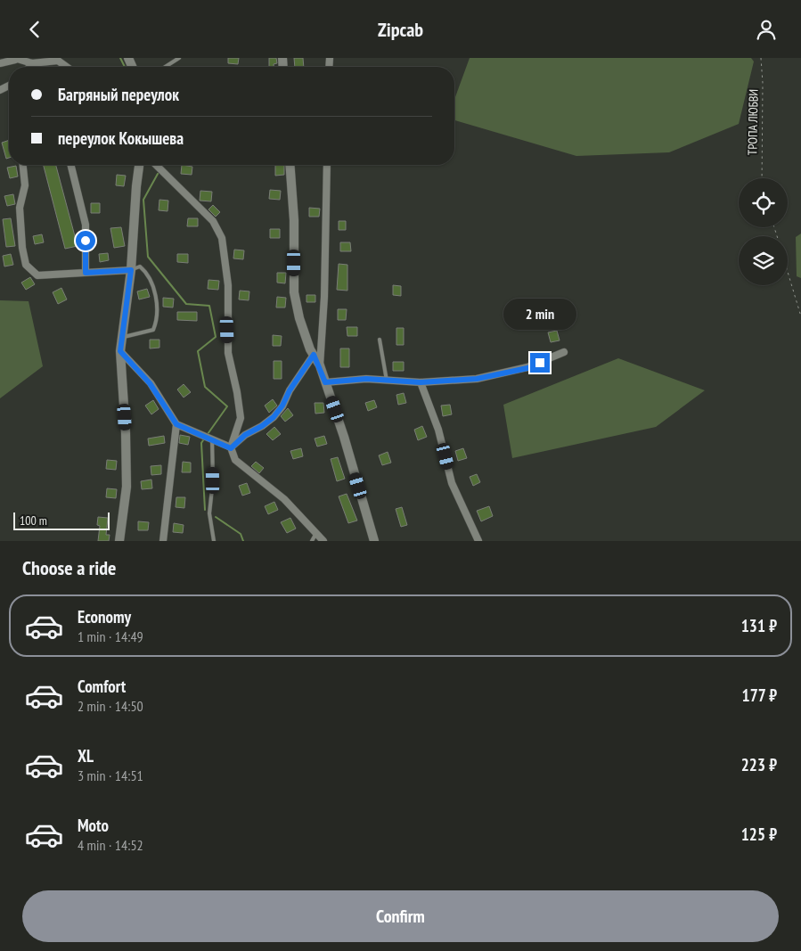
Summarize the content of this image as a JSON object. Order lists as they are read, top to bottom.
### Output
{
  "streets": {
    "path": ["ТРОПА ЛЮБВИ"]
  },
  "scale_bar": "100 m",
  "page": {
    "header": "Zipcab",
    "banner": ["Багряный переулок", "переулок Кокышева"],
    "bubble": "2 min",
    "scale": "100 m",
    "heading": "Choose a ride",
    "list": [
      {
        "name": "Economy",
        "note": "1 min · 14:49",
        "value": "131 ₽"
      },
      {
        "name": "Comfort",
        "note": "2 min · 14:50",
        "value": "177 ₽"
      },
      {
        "name": "XL",
        "note": "3 min · 14:51",
        "value": "223 ₽"
      },
      {
        "name": "Moto",
        "note": "4 min · 14:52",
        "value": "125 ₽"
      }
    ],
    "buttons": "Confirm"
  }
}
